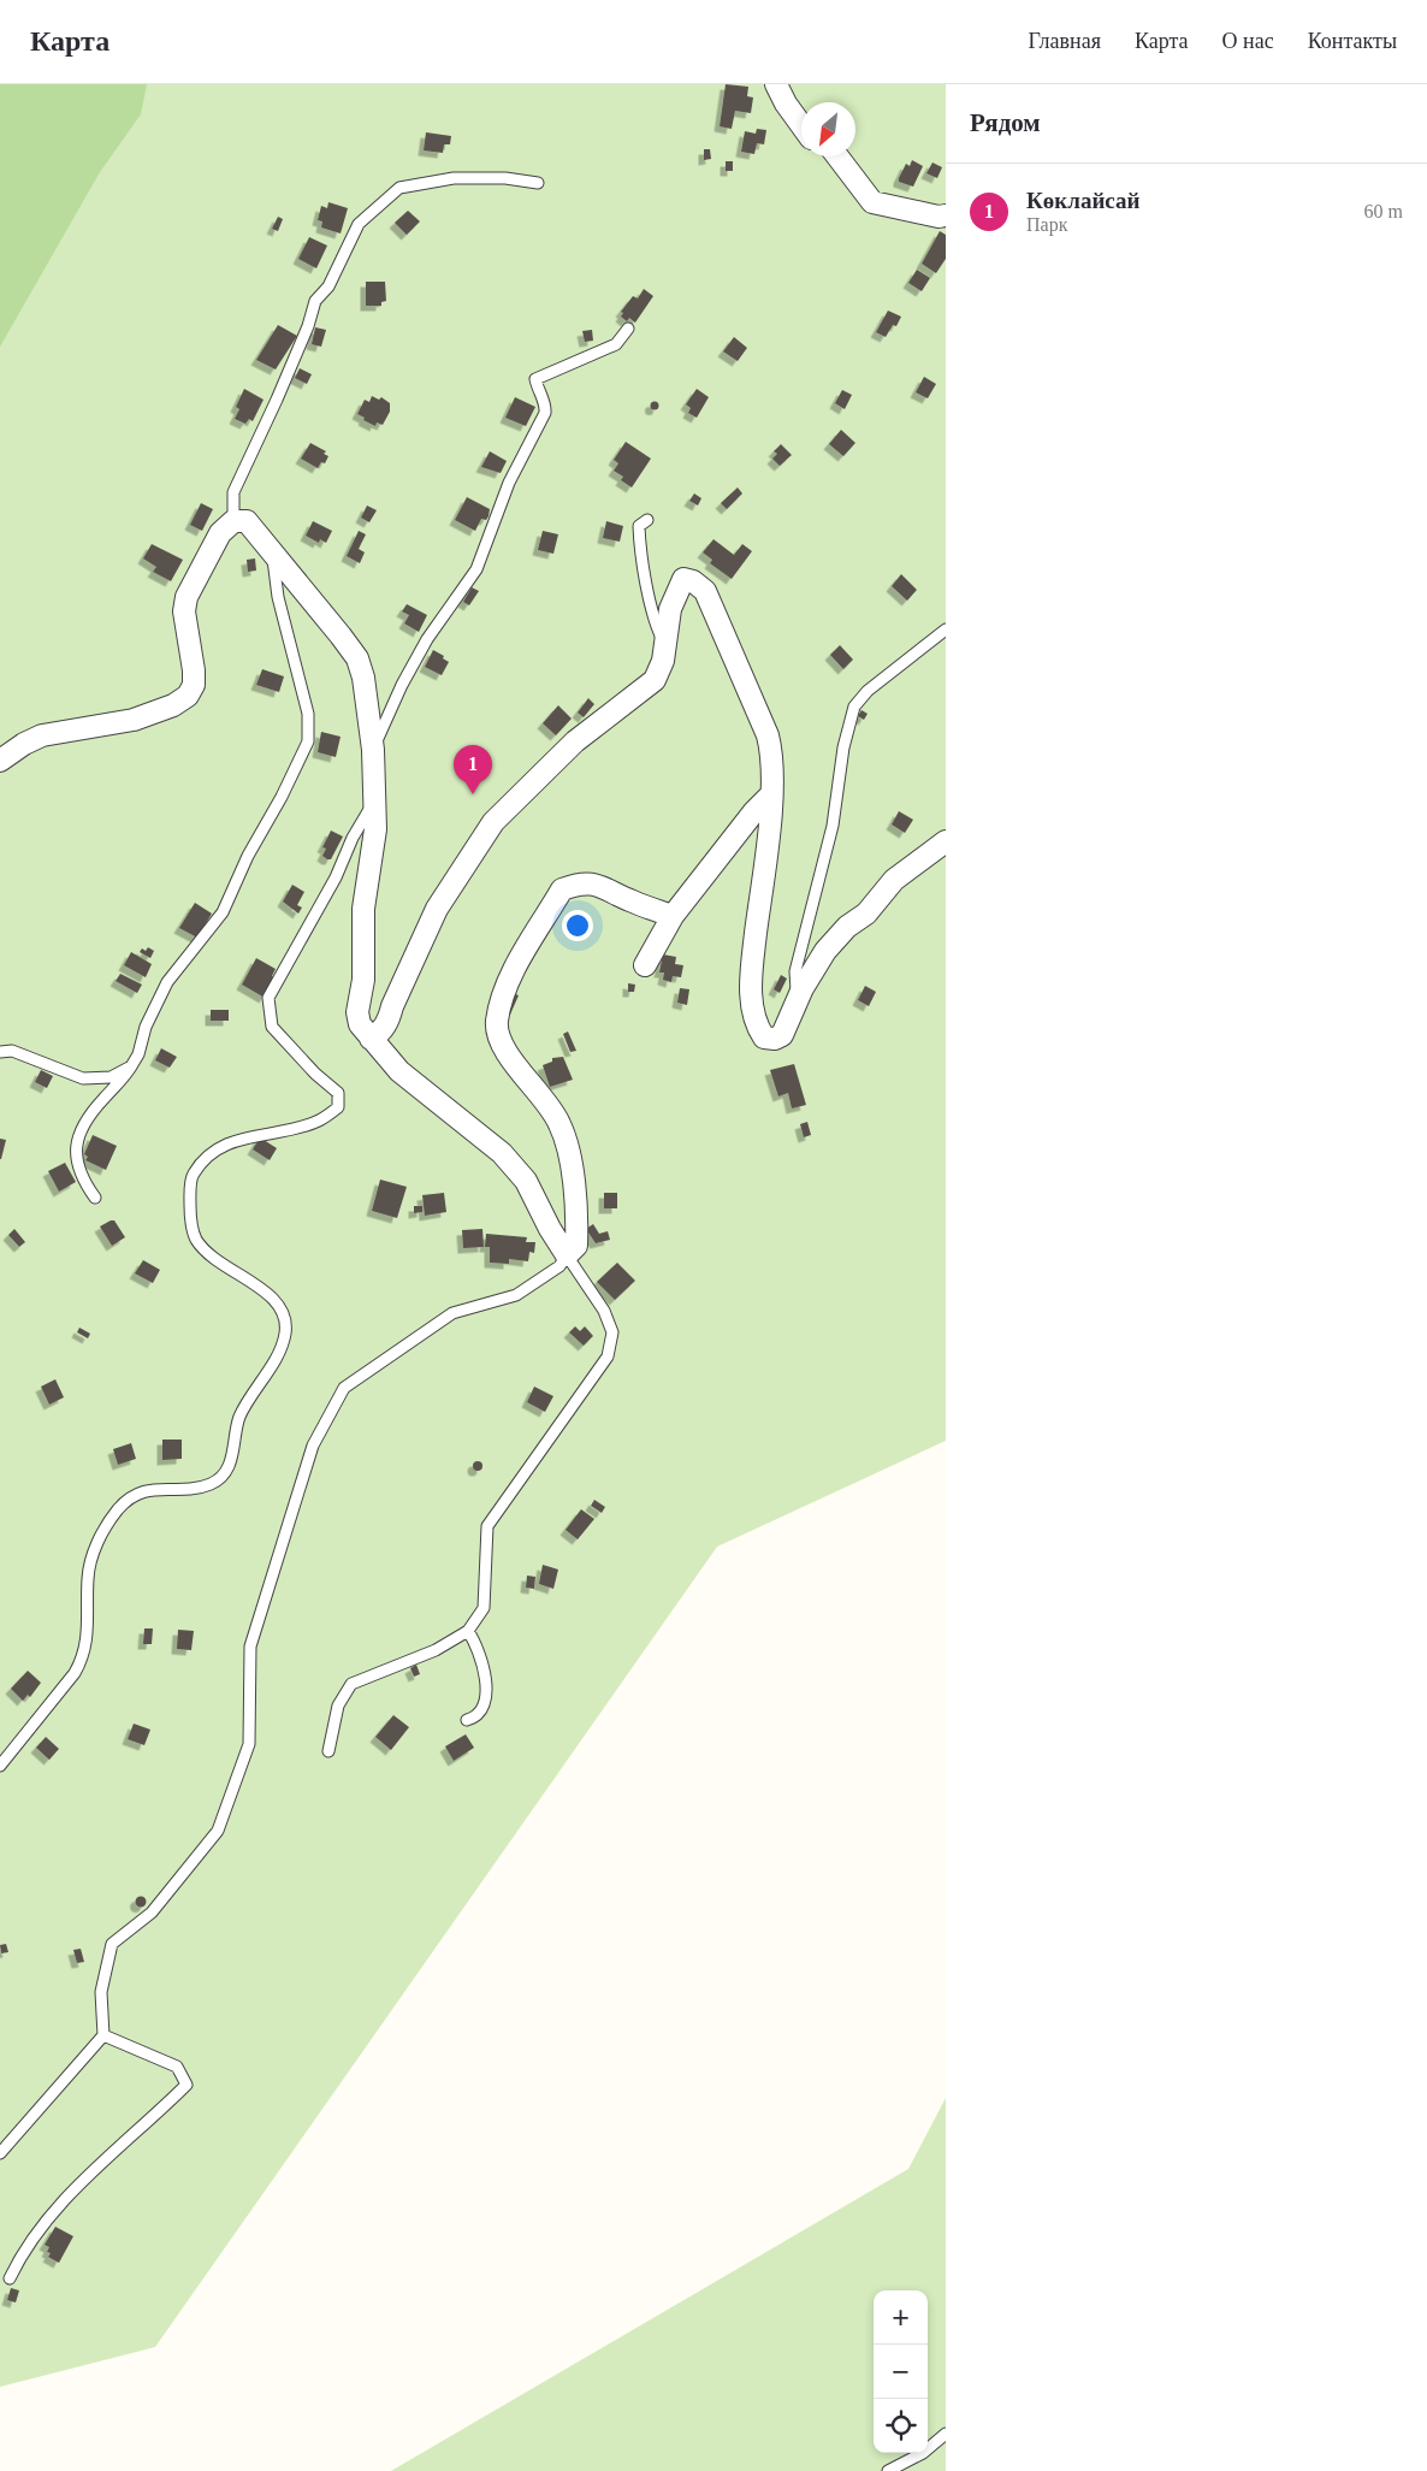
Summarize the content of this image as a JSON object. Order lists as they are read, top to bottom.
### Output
{
  "north": "bottom left",
  "page": {
    "header": "Карта",
    "nav": [
      "Главная",
      "Карта",
      "О нас",
      "Контакты"
    ],
    "heading": "Рядом",
    "list": [
      {
        "mark": "1",
        "name": "Көклайсай",
        "note": "Парк",
        "value": "60 m"
      }
    ],
    "pins": "1",
    "map_buttons": ["+", "−"]
  }
}
